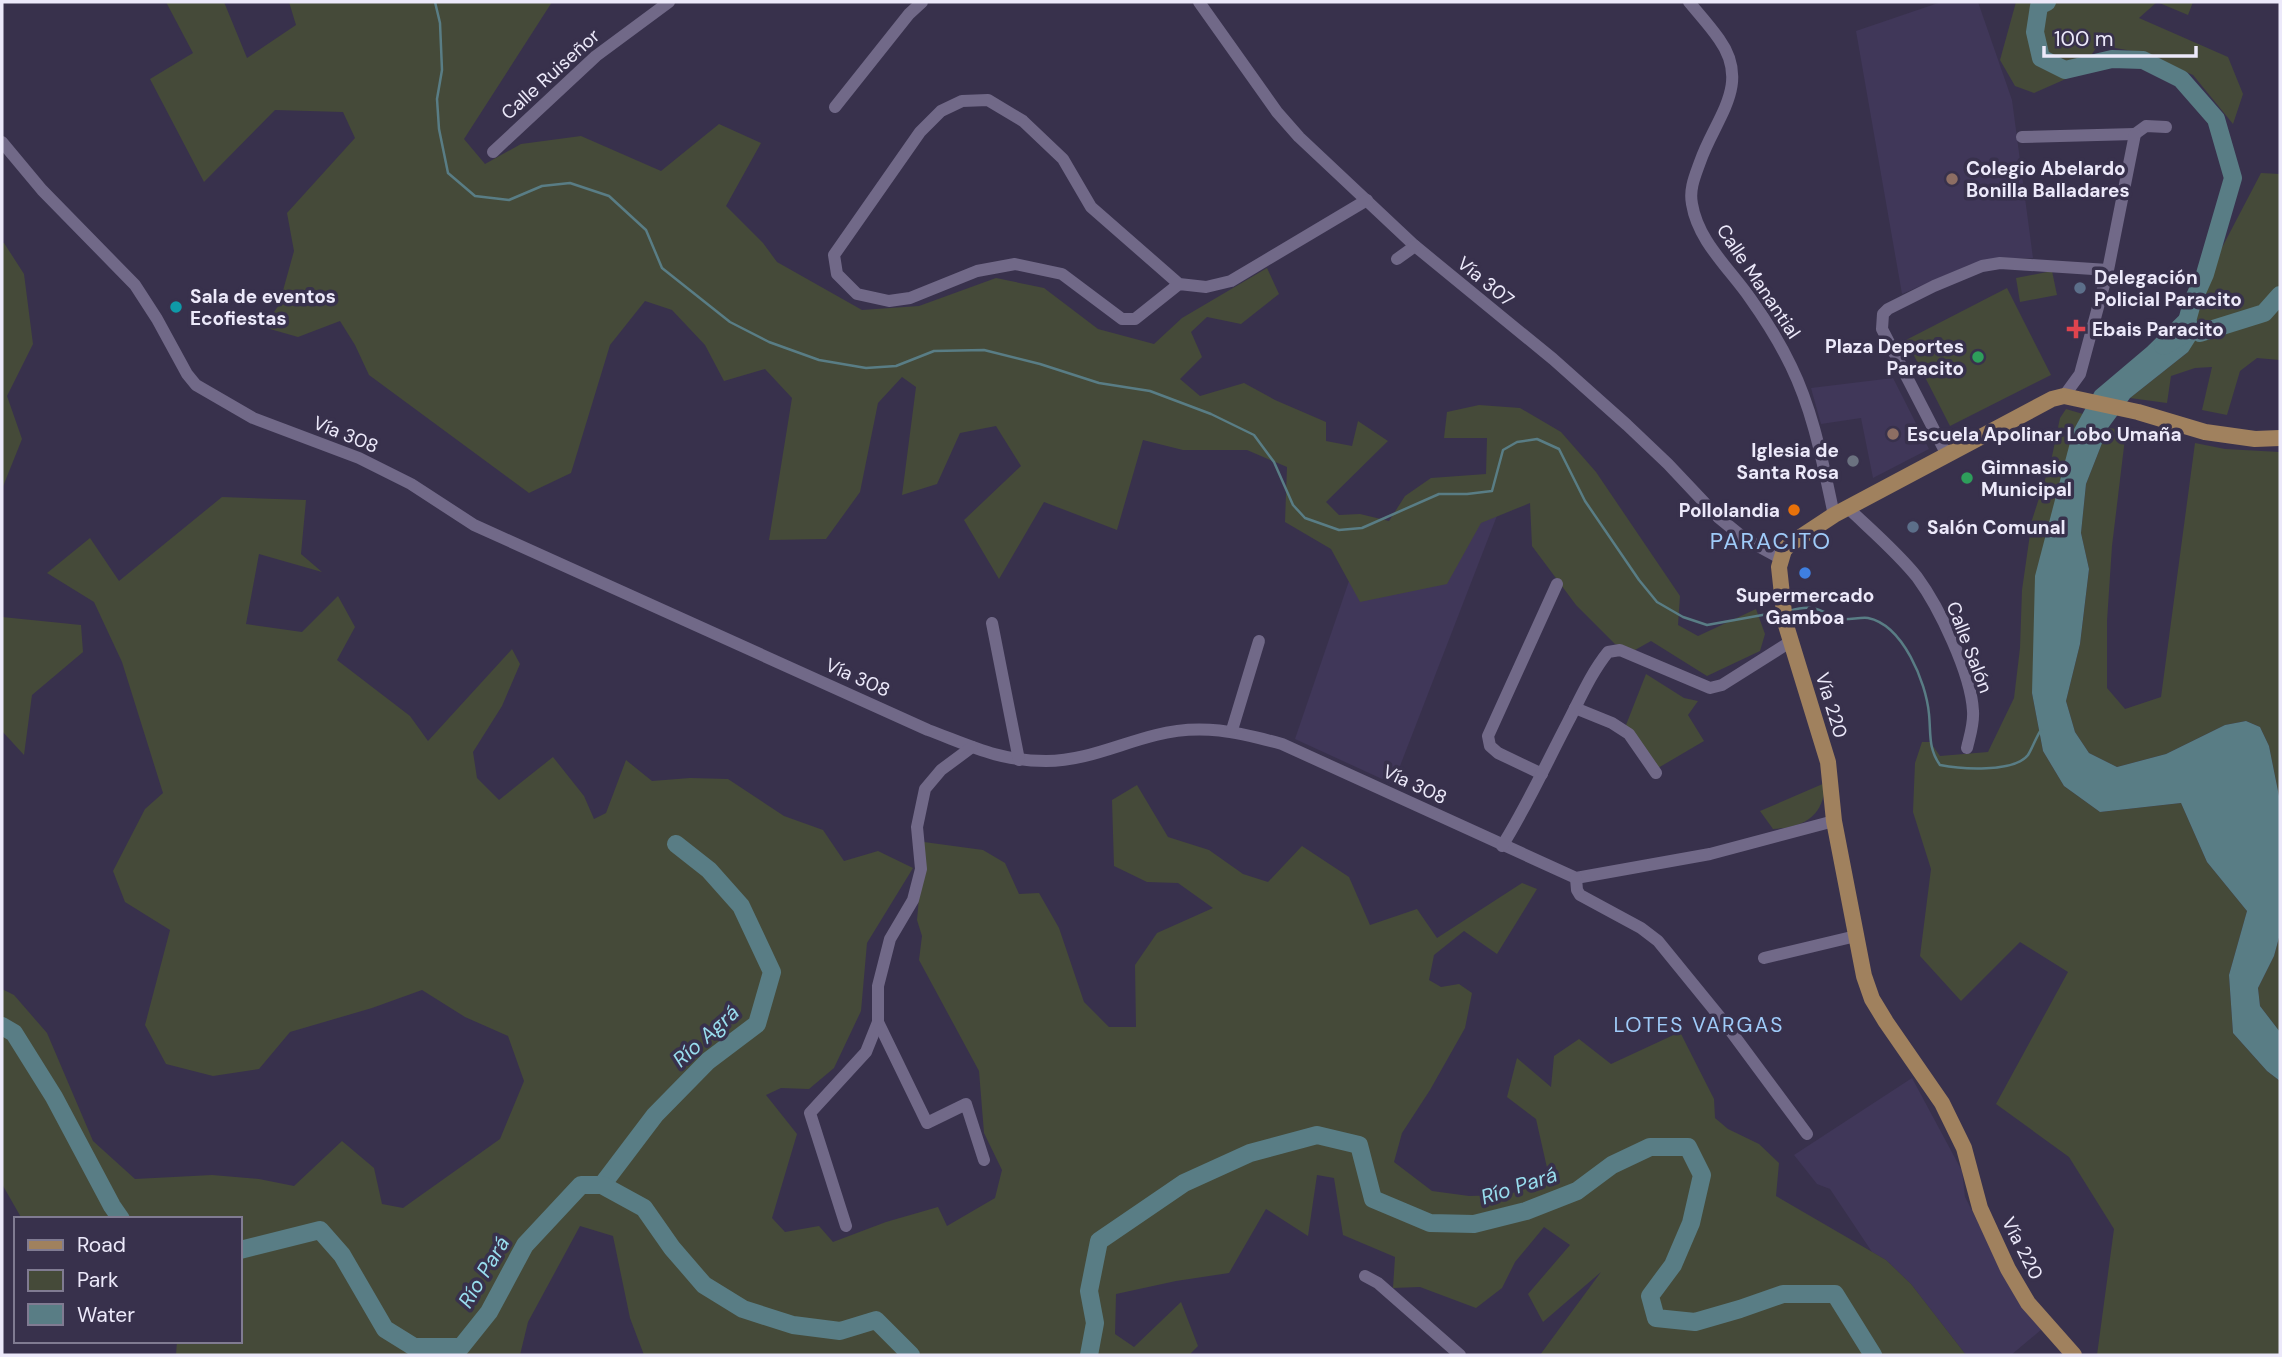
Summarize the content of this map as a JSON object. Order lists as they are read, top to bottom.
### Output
{
  "streets": {
    "main road": ["Vía 220"],
    "street": [
      "Calle Ruiseñor",
      "Vía 307",
      "Calle Manantial",
      "Vía 308",
      "Calle Salón"
    ]
  },
  "crossings": [
    ["Vía 307", "Vía 220"],
    ["Calle Manantial", "Calle Salón"]
  ],
  "districts": ["PARACITO", "LOTES VARGAS"],
  "water": ["Río Agrá", "Río Pará"],
  "places": {
    "other": [
      "Colegio Abelardo Bonilla Balladares",
      "Delegación Policial Paracito",
      "Sala de eventos Ecofiestas",
      "Plaza Deportes Paracito",
      "Escuela Apolinar Lobo Umaña",
      "Iglesia de Santa Rosa",
      "Gimnasio Municipal",
      "Pollolandia",
      "Salón Comunal",
      "Supermercado Gamboa"
    ],
    "health": ["Ebais Paracito"]
  },
  "legend": ["Road", "Park", "Water"],
  "scale_bar": "100 m"
}
